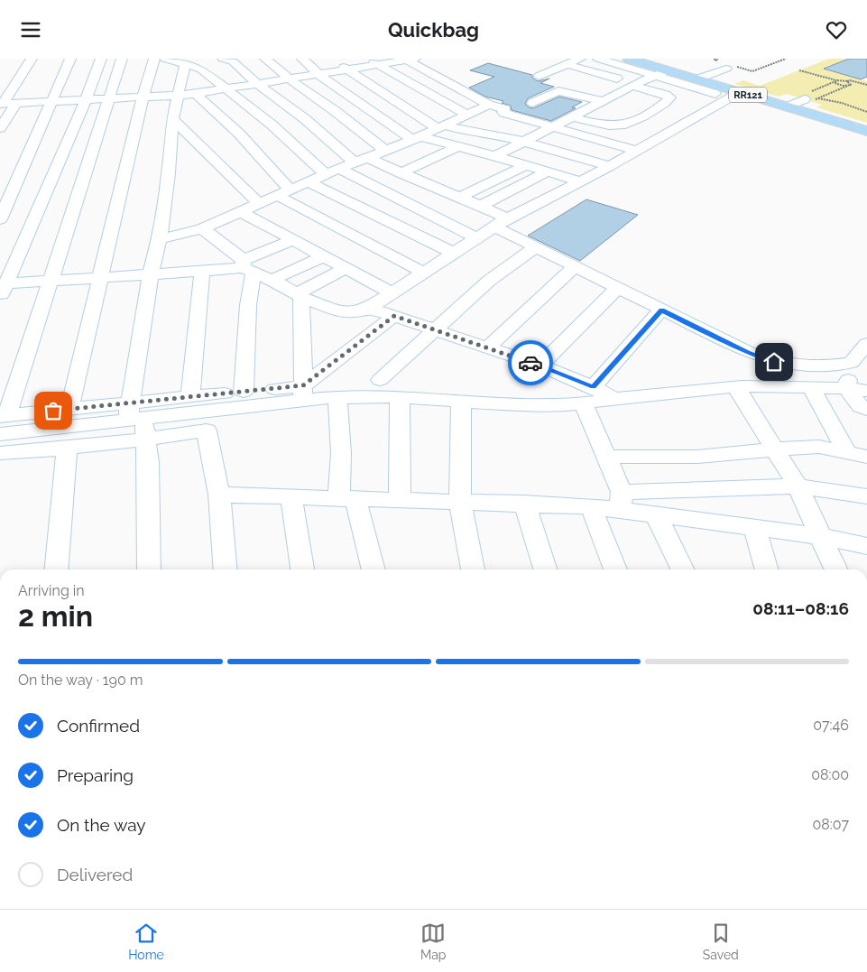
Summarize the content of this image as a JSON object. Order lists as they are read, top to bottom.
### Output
{
  "streets": {
    "main road": ["RR121"]
  },
  "page": {
    "header": "Quickbag",
    "heading": ["2 min", "Arriving in", "08:11–08:16"],
    "bar": "On the way · 190 m",
    "list": [
      ["Confirmed", "07:46"],
      ["Preparing", "08:00"],
      ["On the way", "08:07"],
      "Delivered"
    ],
    "tabs": ["Home", "Map", "Saved"]
  }
}
